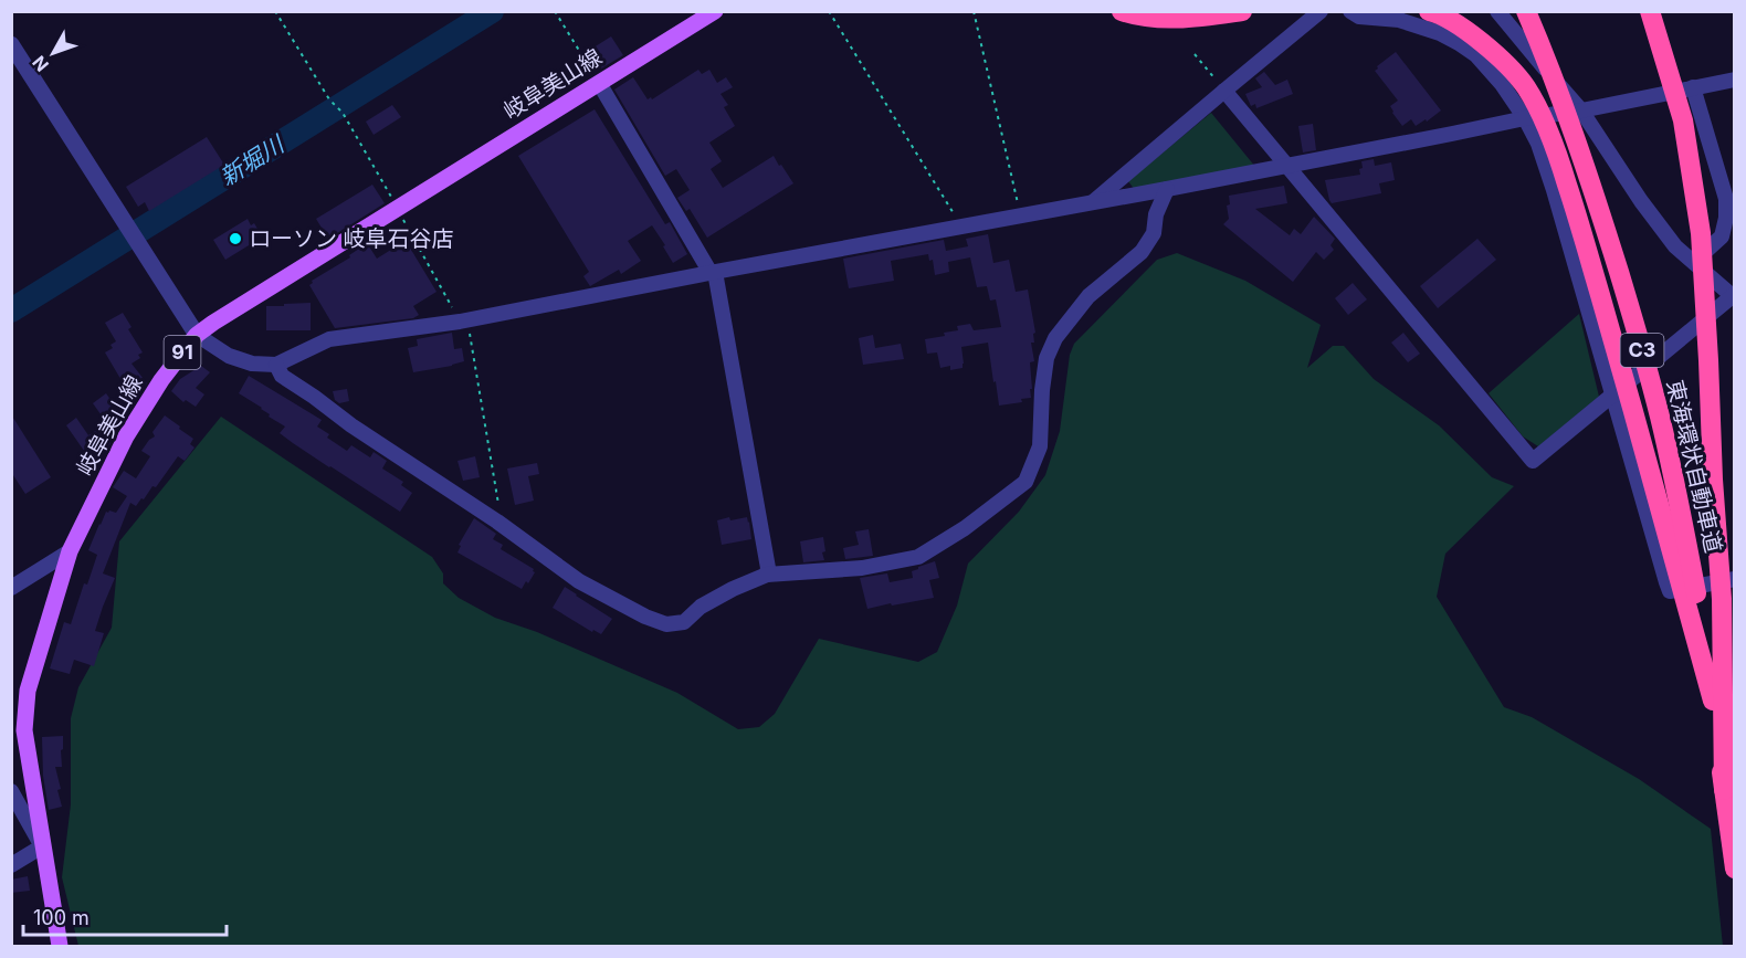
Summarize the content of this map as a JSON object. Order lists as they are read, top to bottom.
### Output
{
  "streets": {
    "highway": ["C3", "東海環状自動車道"],
    "main road": ["岐阜美山線", "91"]
  },
  "water": ["新堀川"],
  "places": ["ローソン 岐阜石谷店"],
  "scale_bar": "100 m",
  "north": "bottom left"
}
